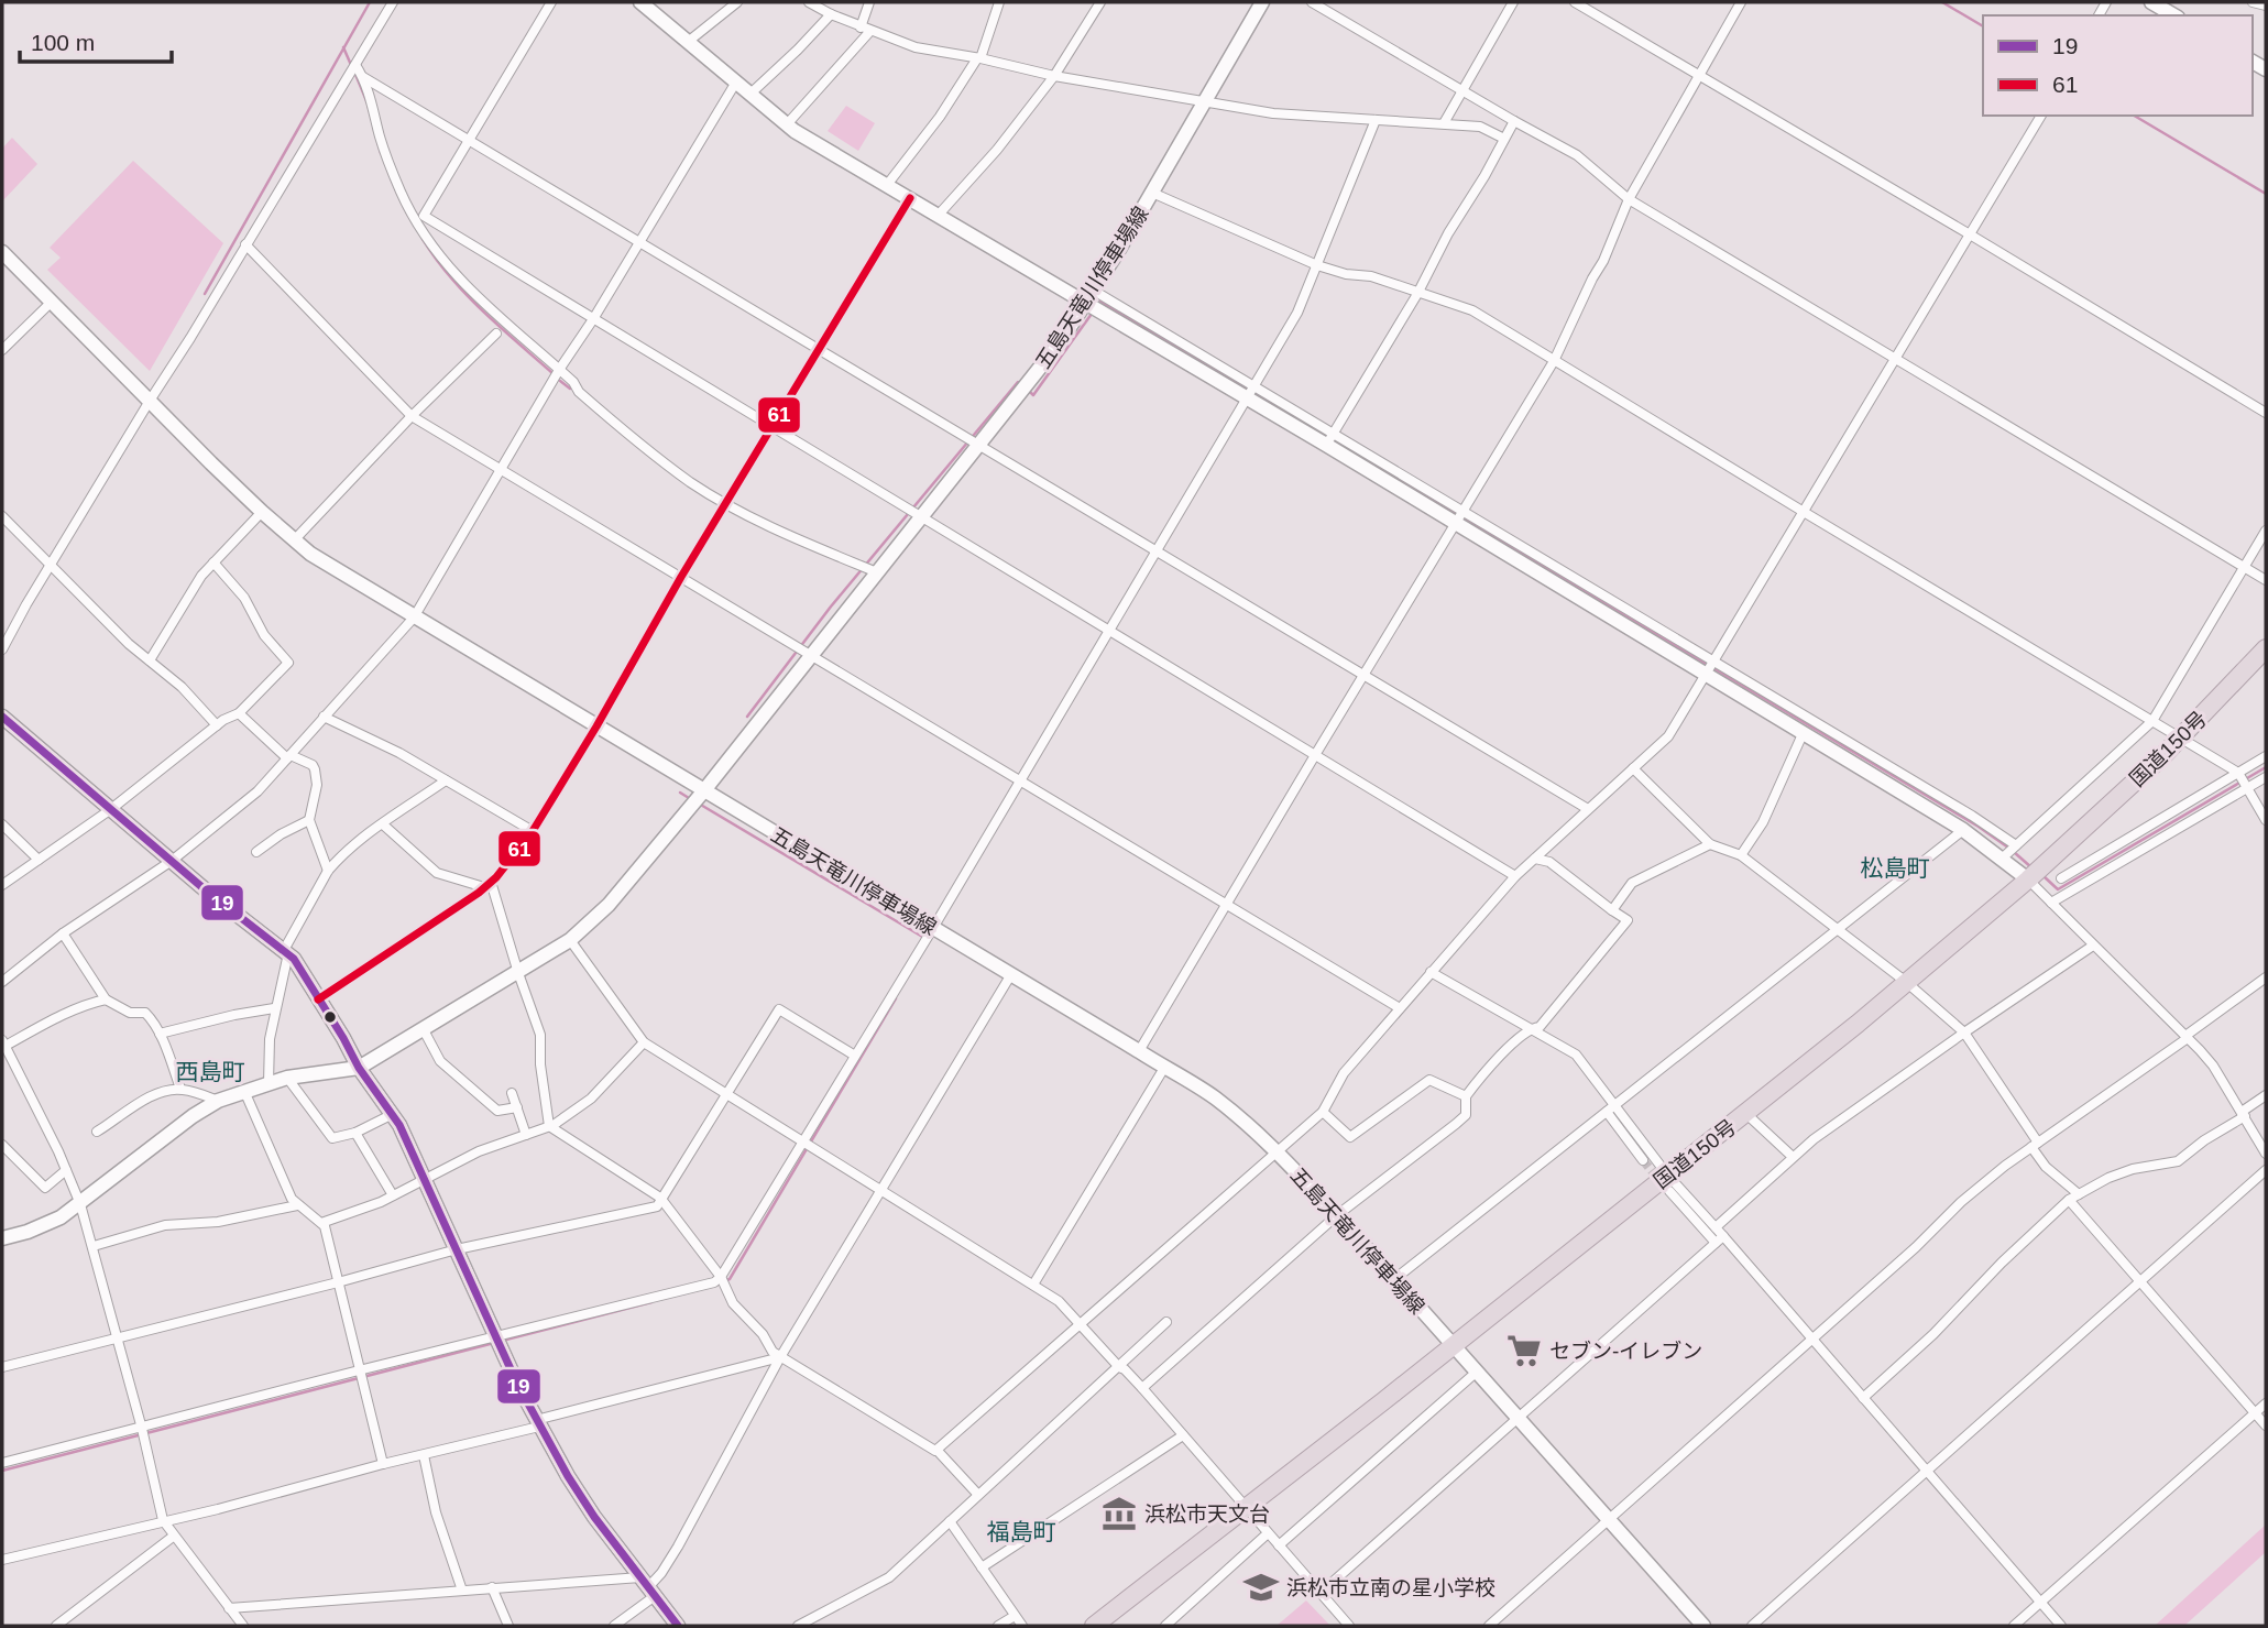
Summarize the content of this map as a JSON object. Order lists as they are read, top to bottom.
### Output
{
  "streets": {
    "highway": ["国道150号"],
    "street": ["五島天竜川停車場線"]
  },
  "crossings": [
    ["五島天竜川停車場線", "国道150号"]
  ],
  "districts": ["松島町", "西島町", "福島町"],
  "places": {
    "supermarket": ["セブン-イレブン"],
    "museum": ["浜松市天文台"],
    "school or university": ["浜松市立南の星小学校"]
  },
  "lines": ["transit line 61", "transit line 19"],
  "legend": ["19", "61"],
  "scale_bar": "100 m"
}
